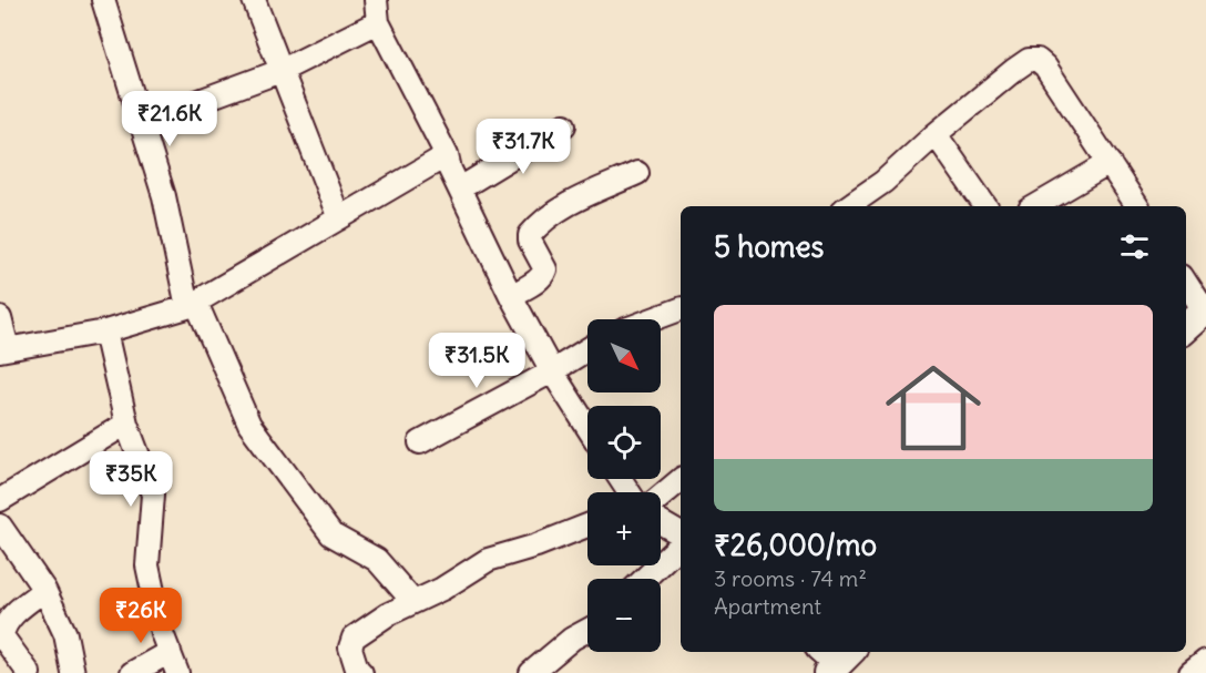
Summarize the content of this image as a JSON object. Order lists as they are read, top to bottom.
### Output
{
  "north": "bottom right",
  "page": {
    "price": [
      "₹21.6K",
      "₹31.7K",
      "₹31.5K",
      "₹35K",
      "₹26K"
    ],
    "heading": "5 homes",
    "list": [
      {
        "name": "₹26,000/mo",
        "note": "3 rooms · 74 m² · Apartment"
      }
    ],
    "map_buttons": ["+", "−"]
  }
}
